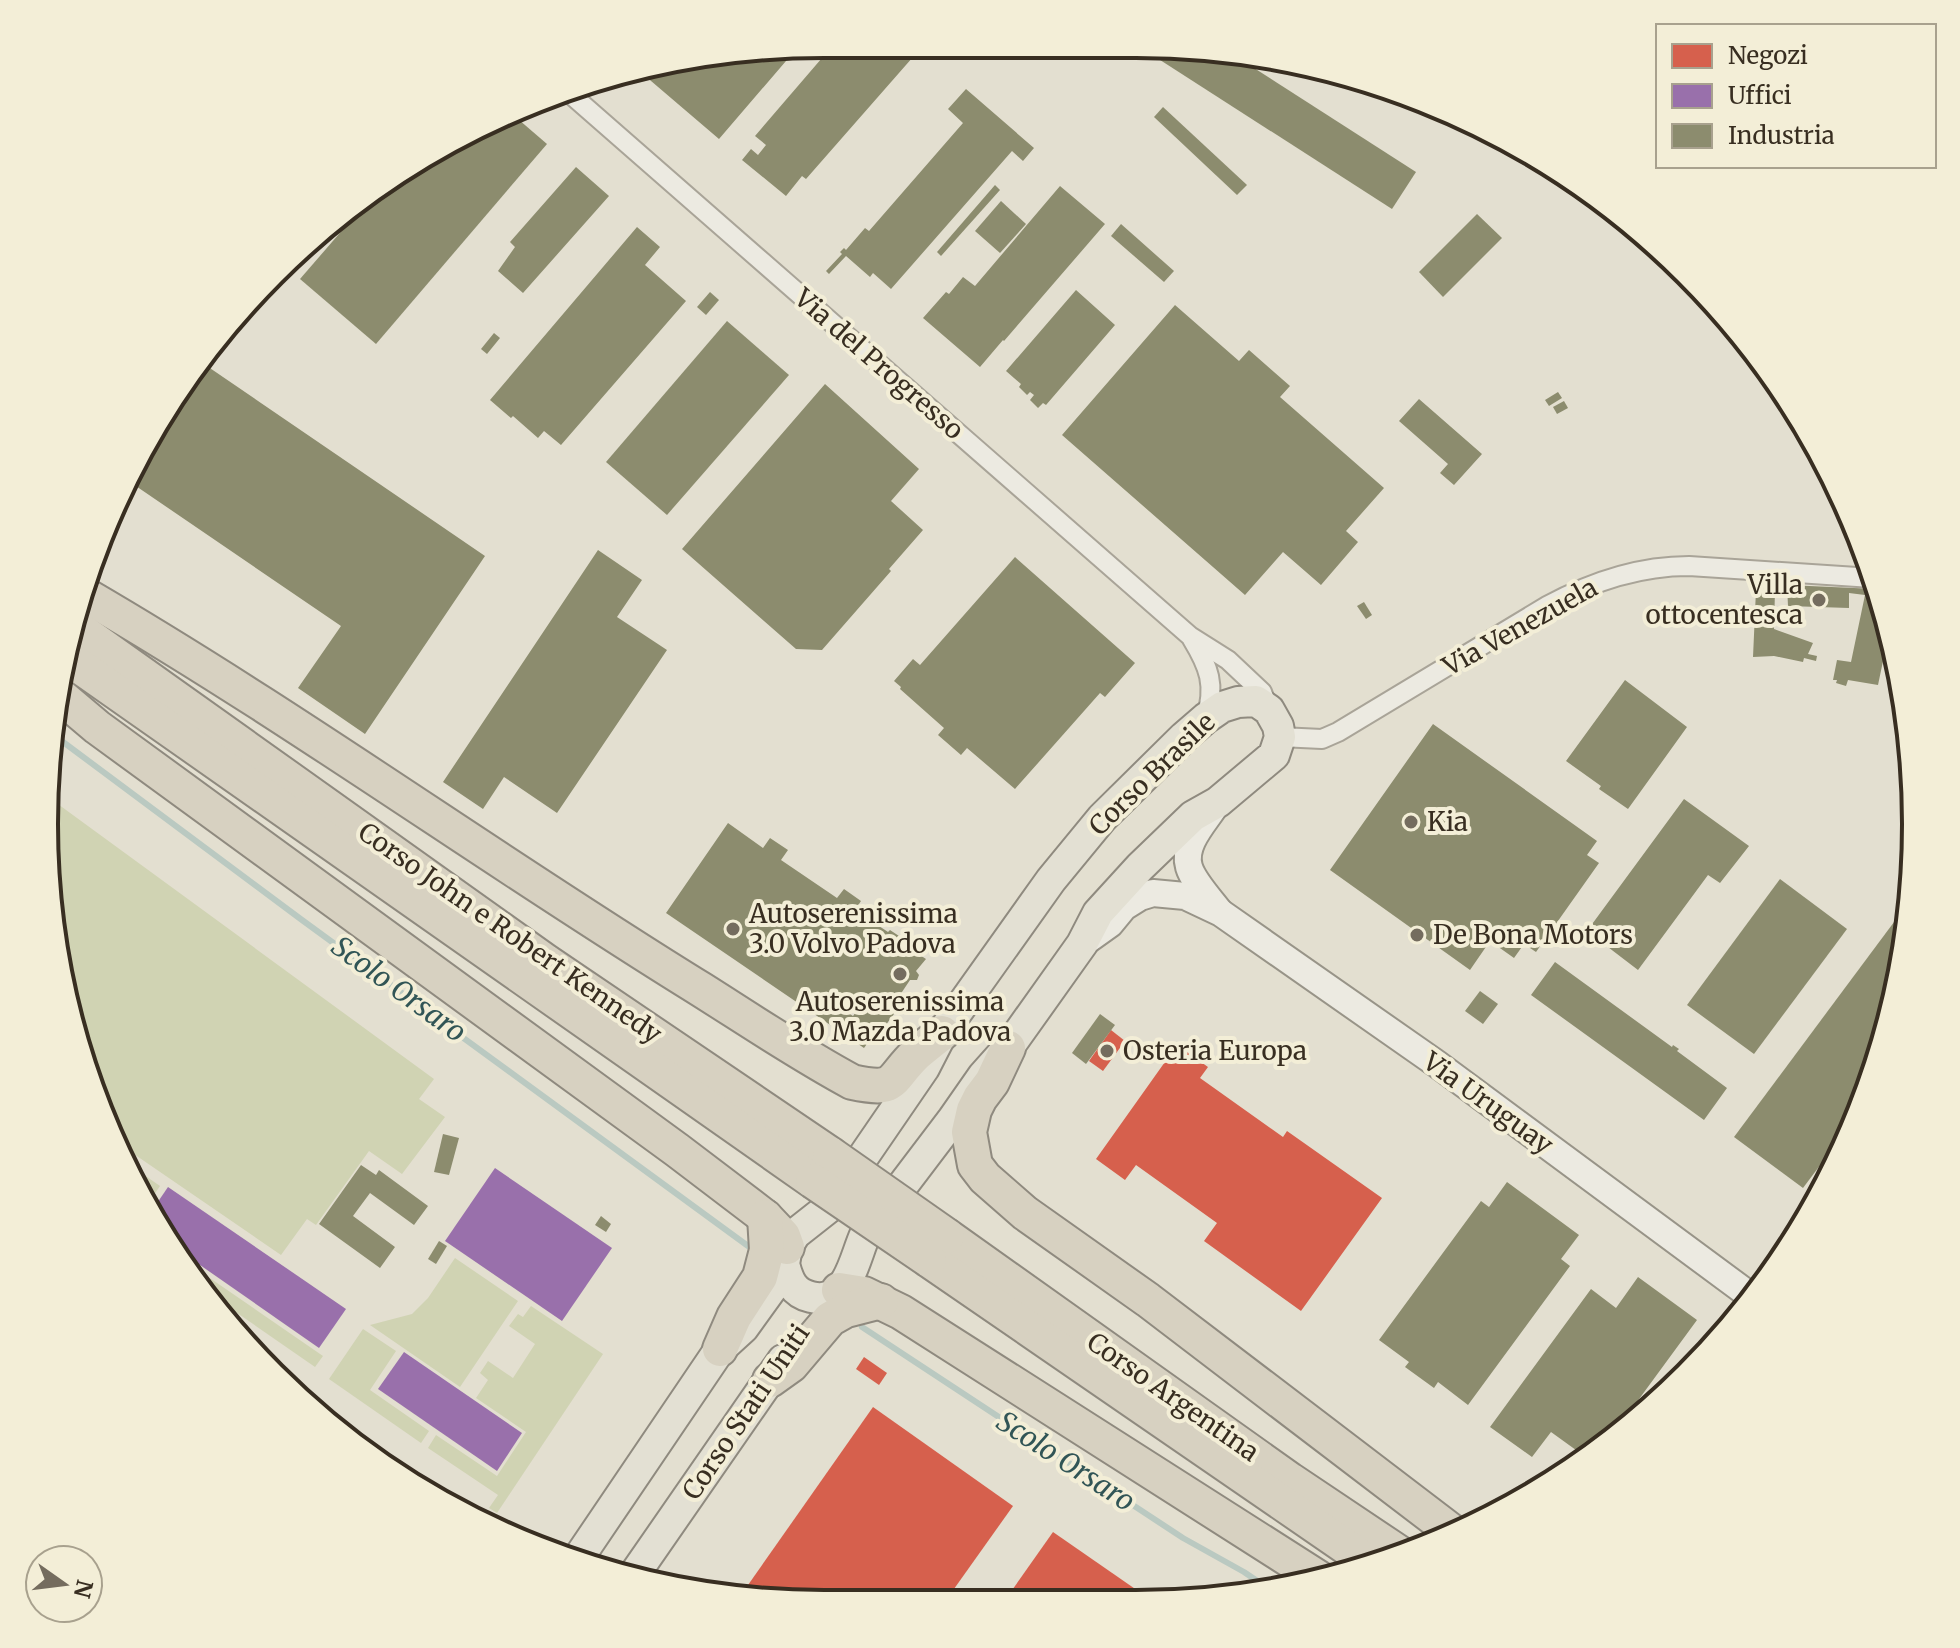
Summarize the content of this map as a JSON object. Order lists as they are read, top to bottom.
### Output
{
  "streets": {
    "highway": ["Corso John e Robert Kennedy", "Corso Argentina"],
    "main road": ["Corso Brasile", "Corso Stati Uniti"],
    "street": ["Via del Progresso", "Via Venezuela", "Via Uruguay"]
  },
  "crossings": [
    ["Via del Progresso", "Via Venezuela"],
    ["Via del Progresso", "Corso Brasile"],
    ["Via Venezuela", "Corso Brasile"],
    ["Corso Brasile", "Corso John e Robert Kennedy"],
    ["Corso Brasile", "Corso Stati Uniti"],
    ["Corso John e Robert Kennedy", "Corso Argentina"],
    ["Corso John e Robert Kennedy", "Corso Stati Uniti"]
  ],
  "water": ["Scolo Orsaro"],
  "places": [
    "Villa ottocentesca",
    "Kia",
    "Autoserenissima 3.0 Volvo Padova",
    "De Bona Motors",
    "Autoserenissima 3.0 Mazda Padova",
    "Osteria Europa"
  ],
  "legend": ["Negozi", "Uffici", "Industria"],
  "north": "right"
}
